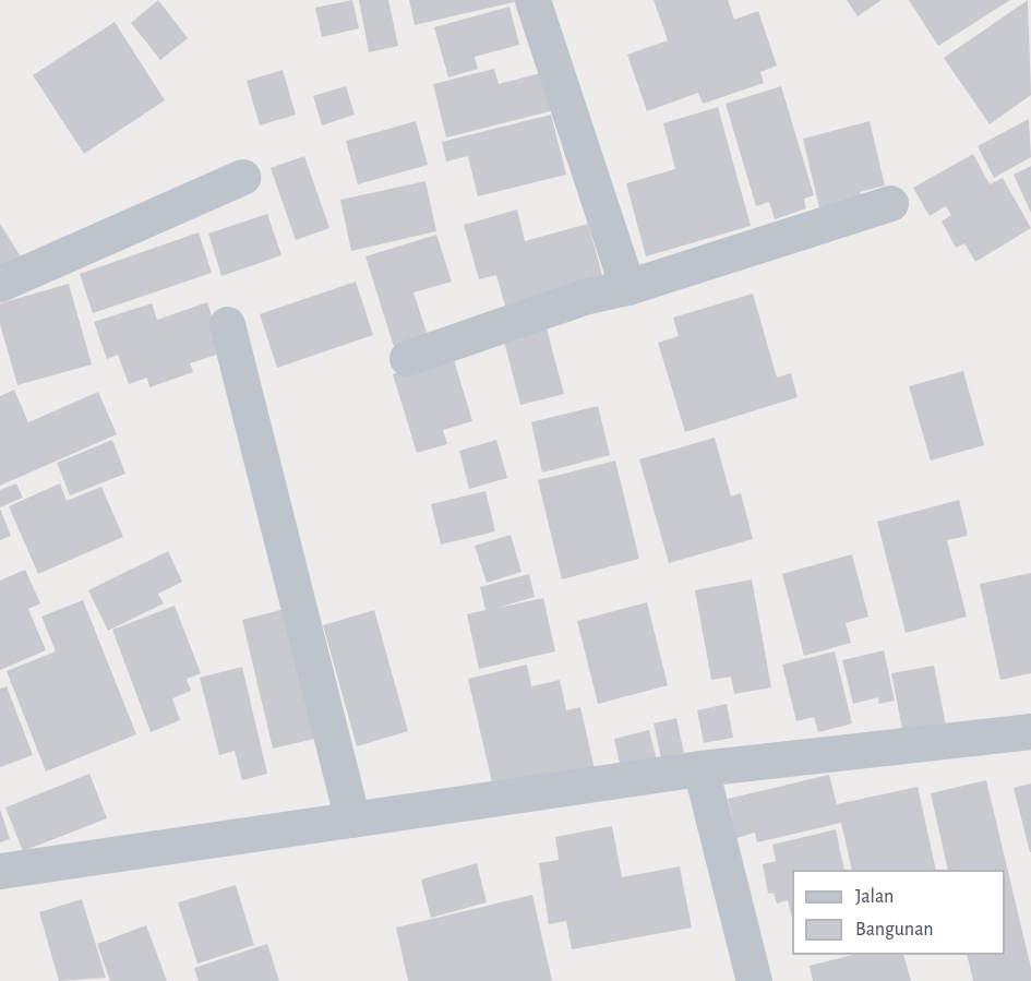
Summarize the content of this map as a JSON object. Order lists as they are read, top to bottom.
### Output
{
  "legend": ["Jalan", "Bangunan"]
}
